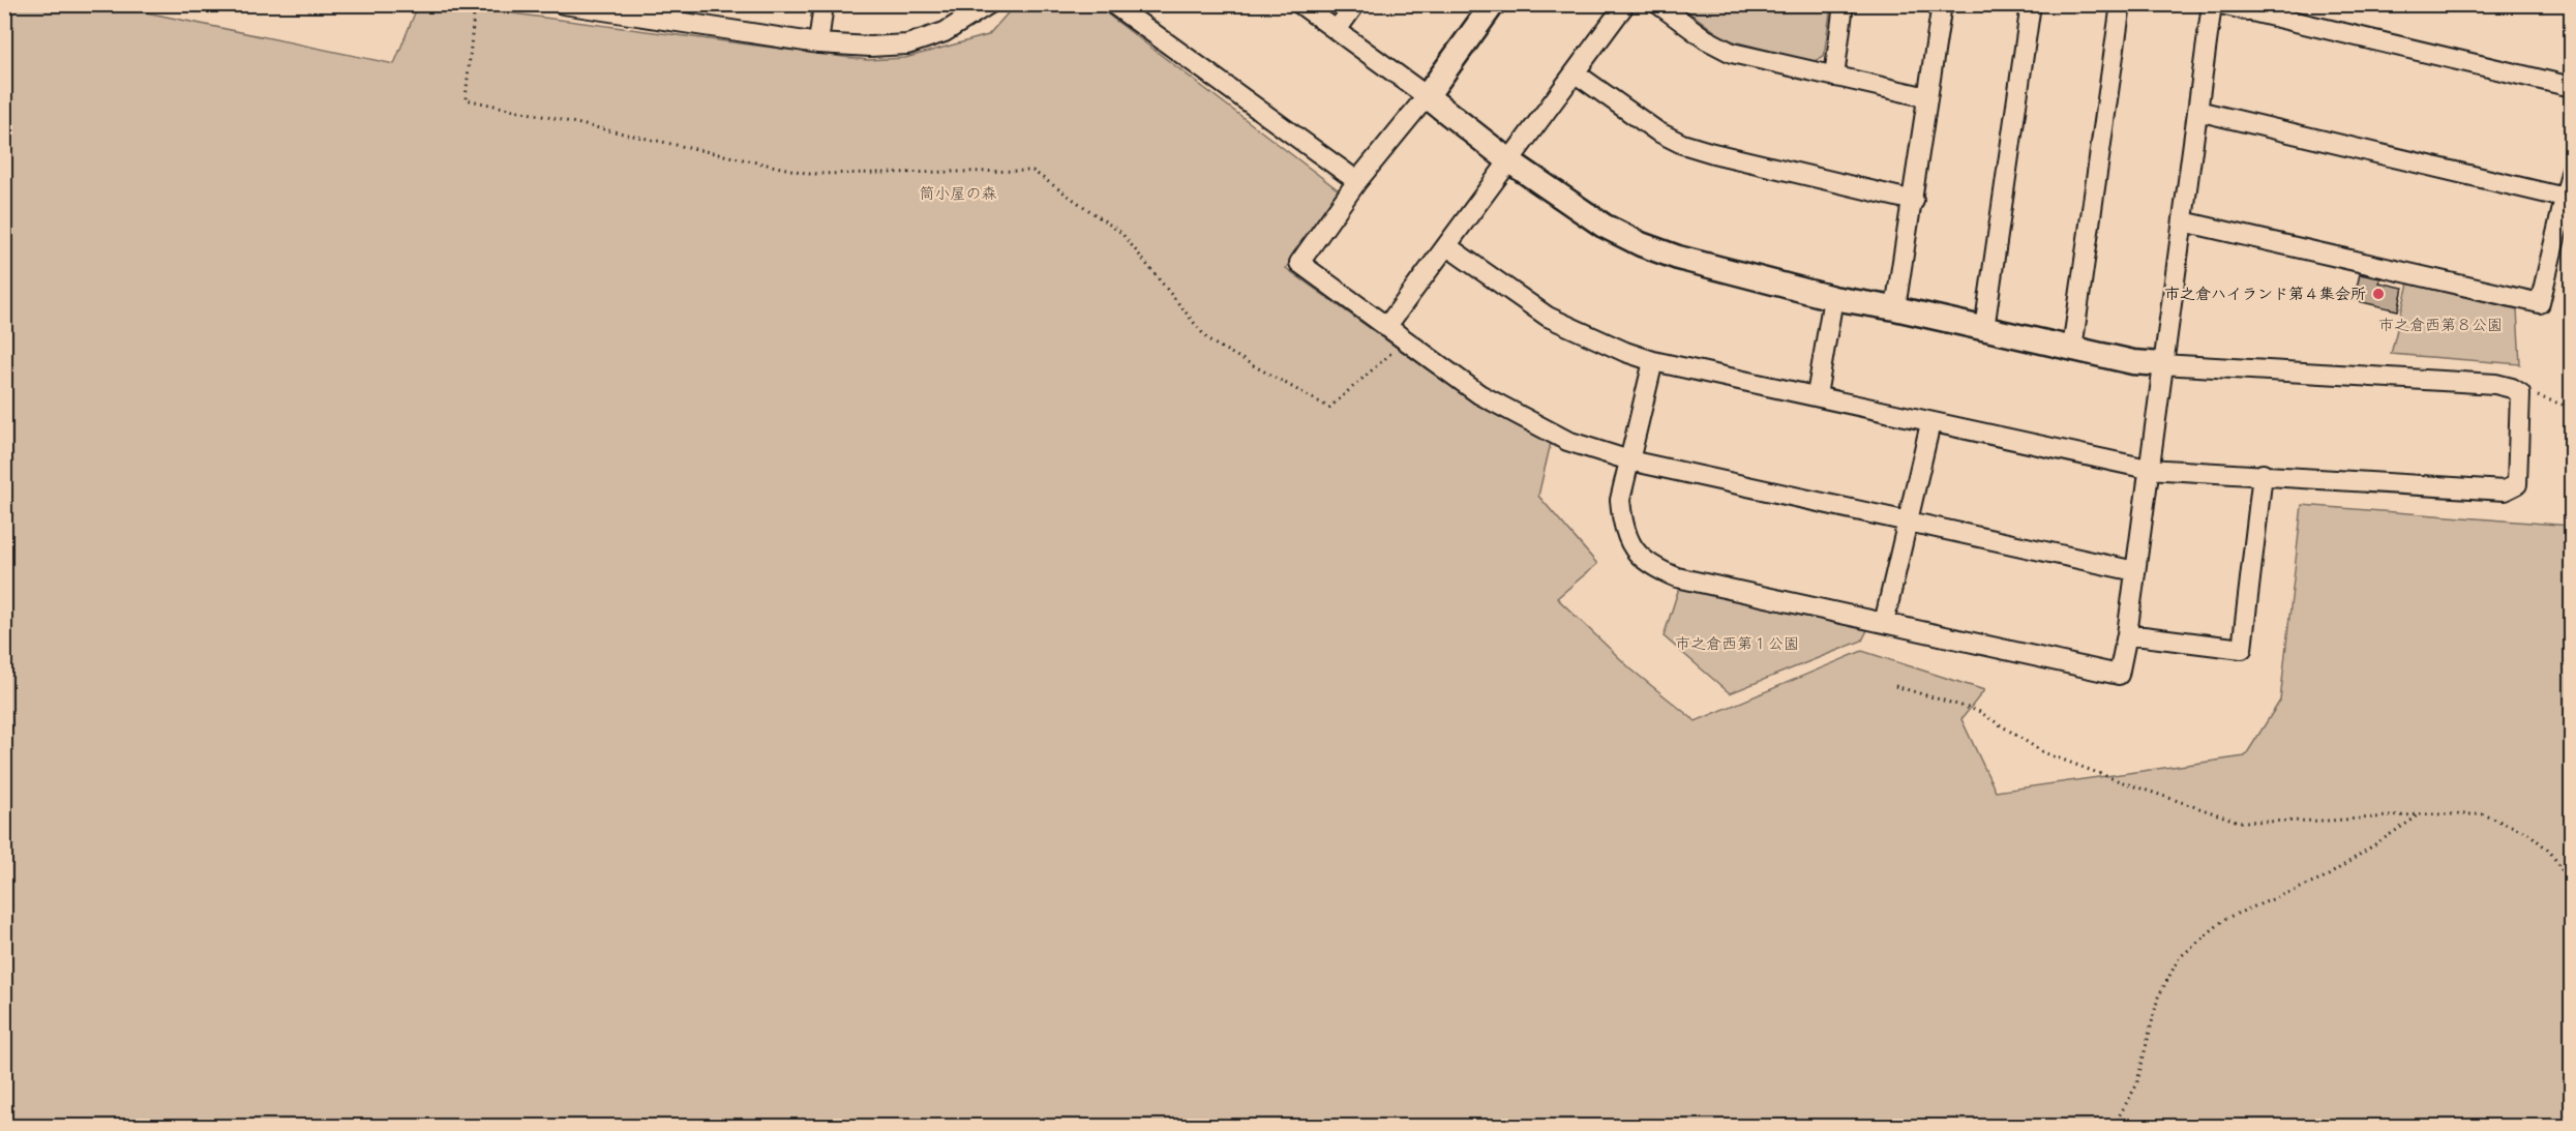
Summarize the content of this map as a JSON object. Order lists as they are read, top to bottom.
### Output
{
  "parks": ["筒小屋の森", "市之倉西第８公園", "市之倉西第１公園"],
  "places": ["市之倉ハイランド第４集会所"]
}
